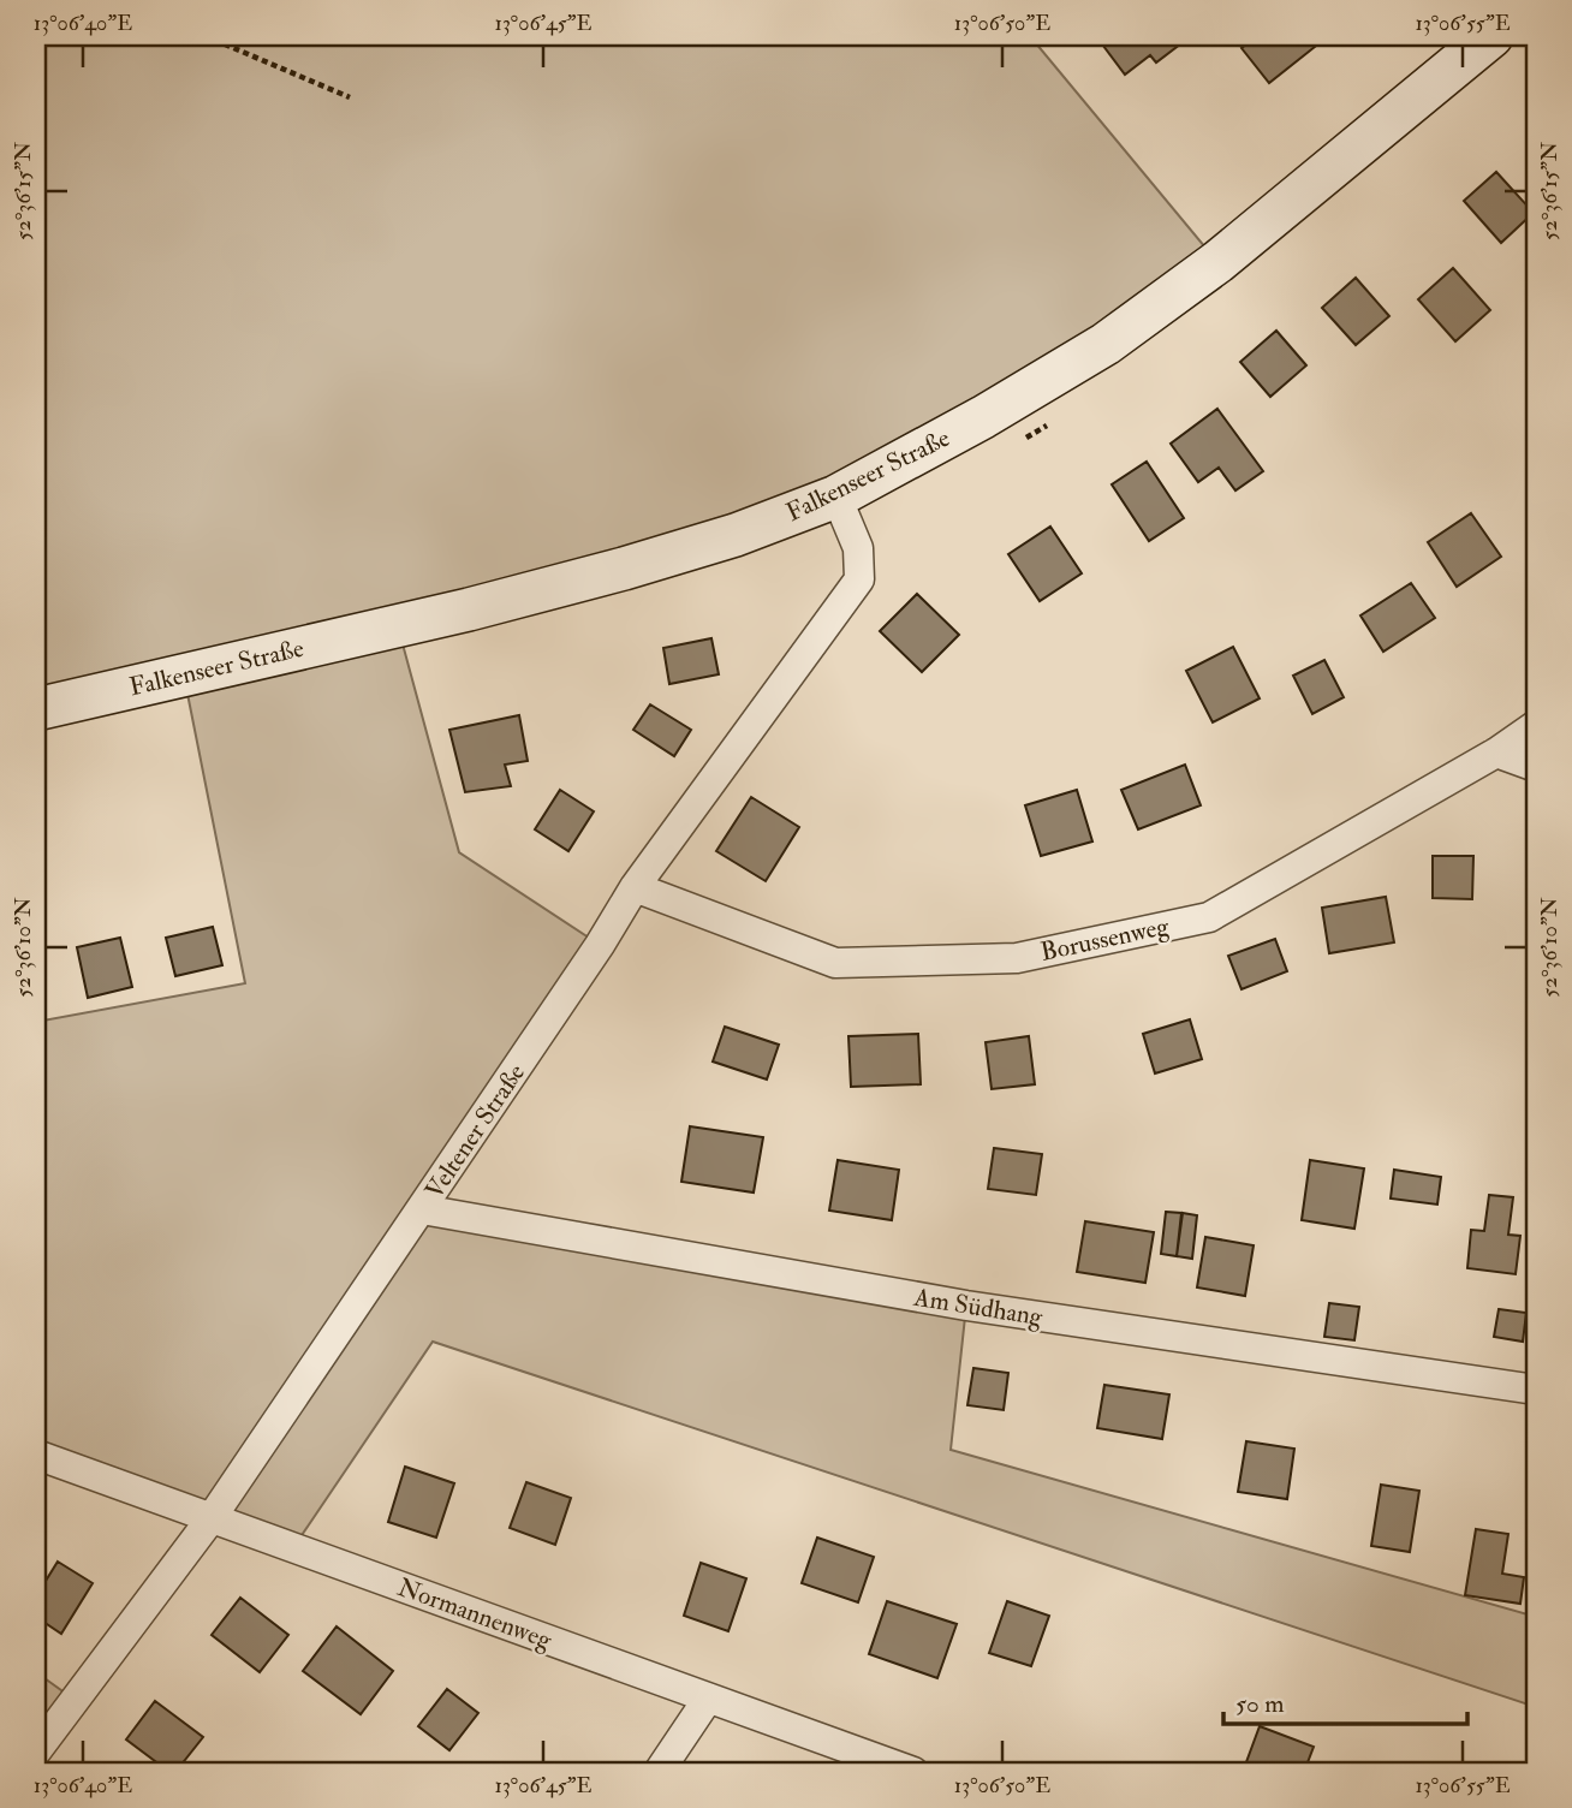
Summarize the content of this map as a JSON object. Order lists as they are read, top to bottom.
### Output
{
  "streets": {
    "main road": ["Falkenseer Straße"],
    "street": [
      "Borussenweg",
      "Veltener Straße",
      "Am Südhang",
      "Normannenweg"
    ]
  },
  "crossings": [
    ["Falkenseer Straße", "Veltener Straße"],
    ["Borussenweg", "Veltener Straße"],
    ["Veltener Straße", "Am Südhang"],
    ["Veltener Straße", "Normannenweg"]
  ],
  "scale_bar": "50 m",
  "coordinates": [
    "13°06'40\"E",
    "13°06'45\"E",
    "13°06'50\"E",
    "13°06'55\"E",
    "52°36'15\"N",
    "52°36'10\"N"
  ]
}
